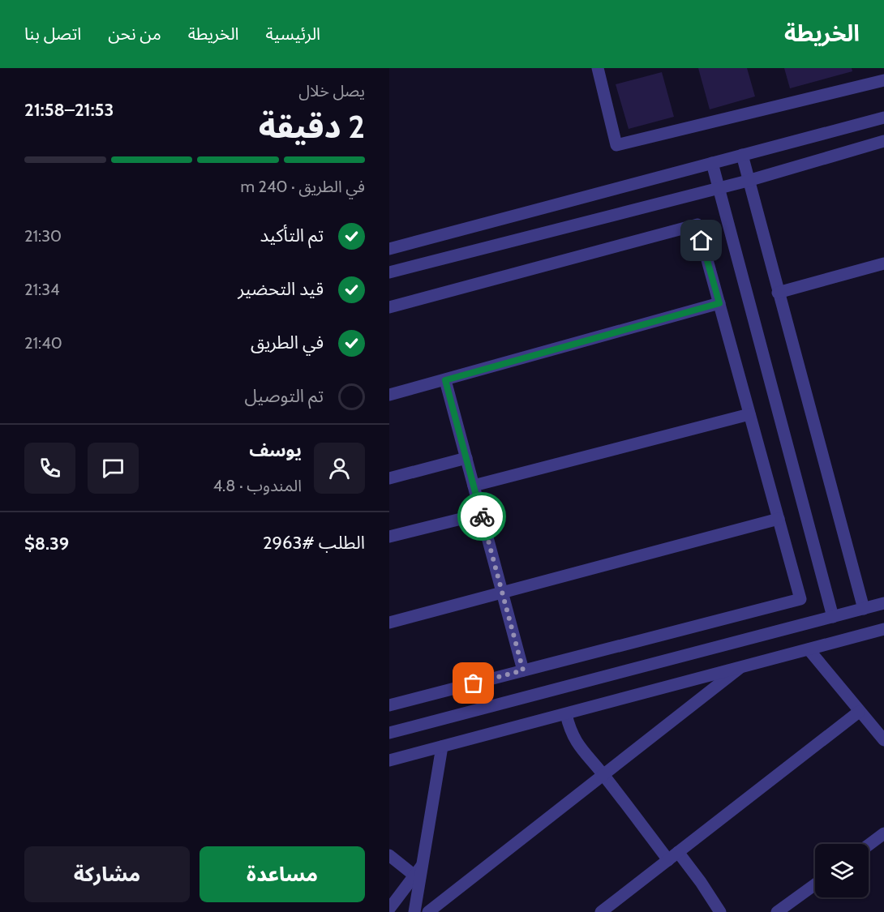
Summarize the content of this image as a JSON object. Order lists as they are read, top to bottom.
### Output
{
  "page": {
    "header": "الخريطة",
    "nav": [
      "الرئيسية",
      "الخريطة",
      "من نحن",
      "اتصل بنا"
    ],
    "heading": ["2 دقيقة", "يصل خلال", "21:53–21:58"],
    "panel": [
      "يوسف",
      "المندوب · 4.8",
      "الطلب #2963",
      "$8.39"
    ],
    "bar": "في الطريق · 240 m",
    "list": [
      ["تم التأكيد", "21:30"],
      ["قيد التحضير", "21:34"],
      ["في الطريق", "21:40"],
      "تم التوصيل"
    ],
    "buttons": ["مساعدة", "مشاركة"]
  }
}
